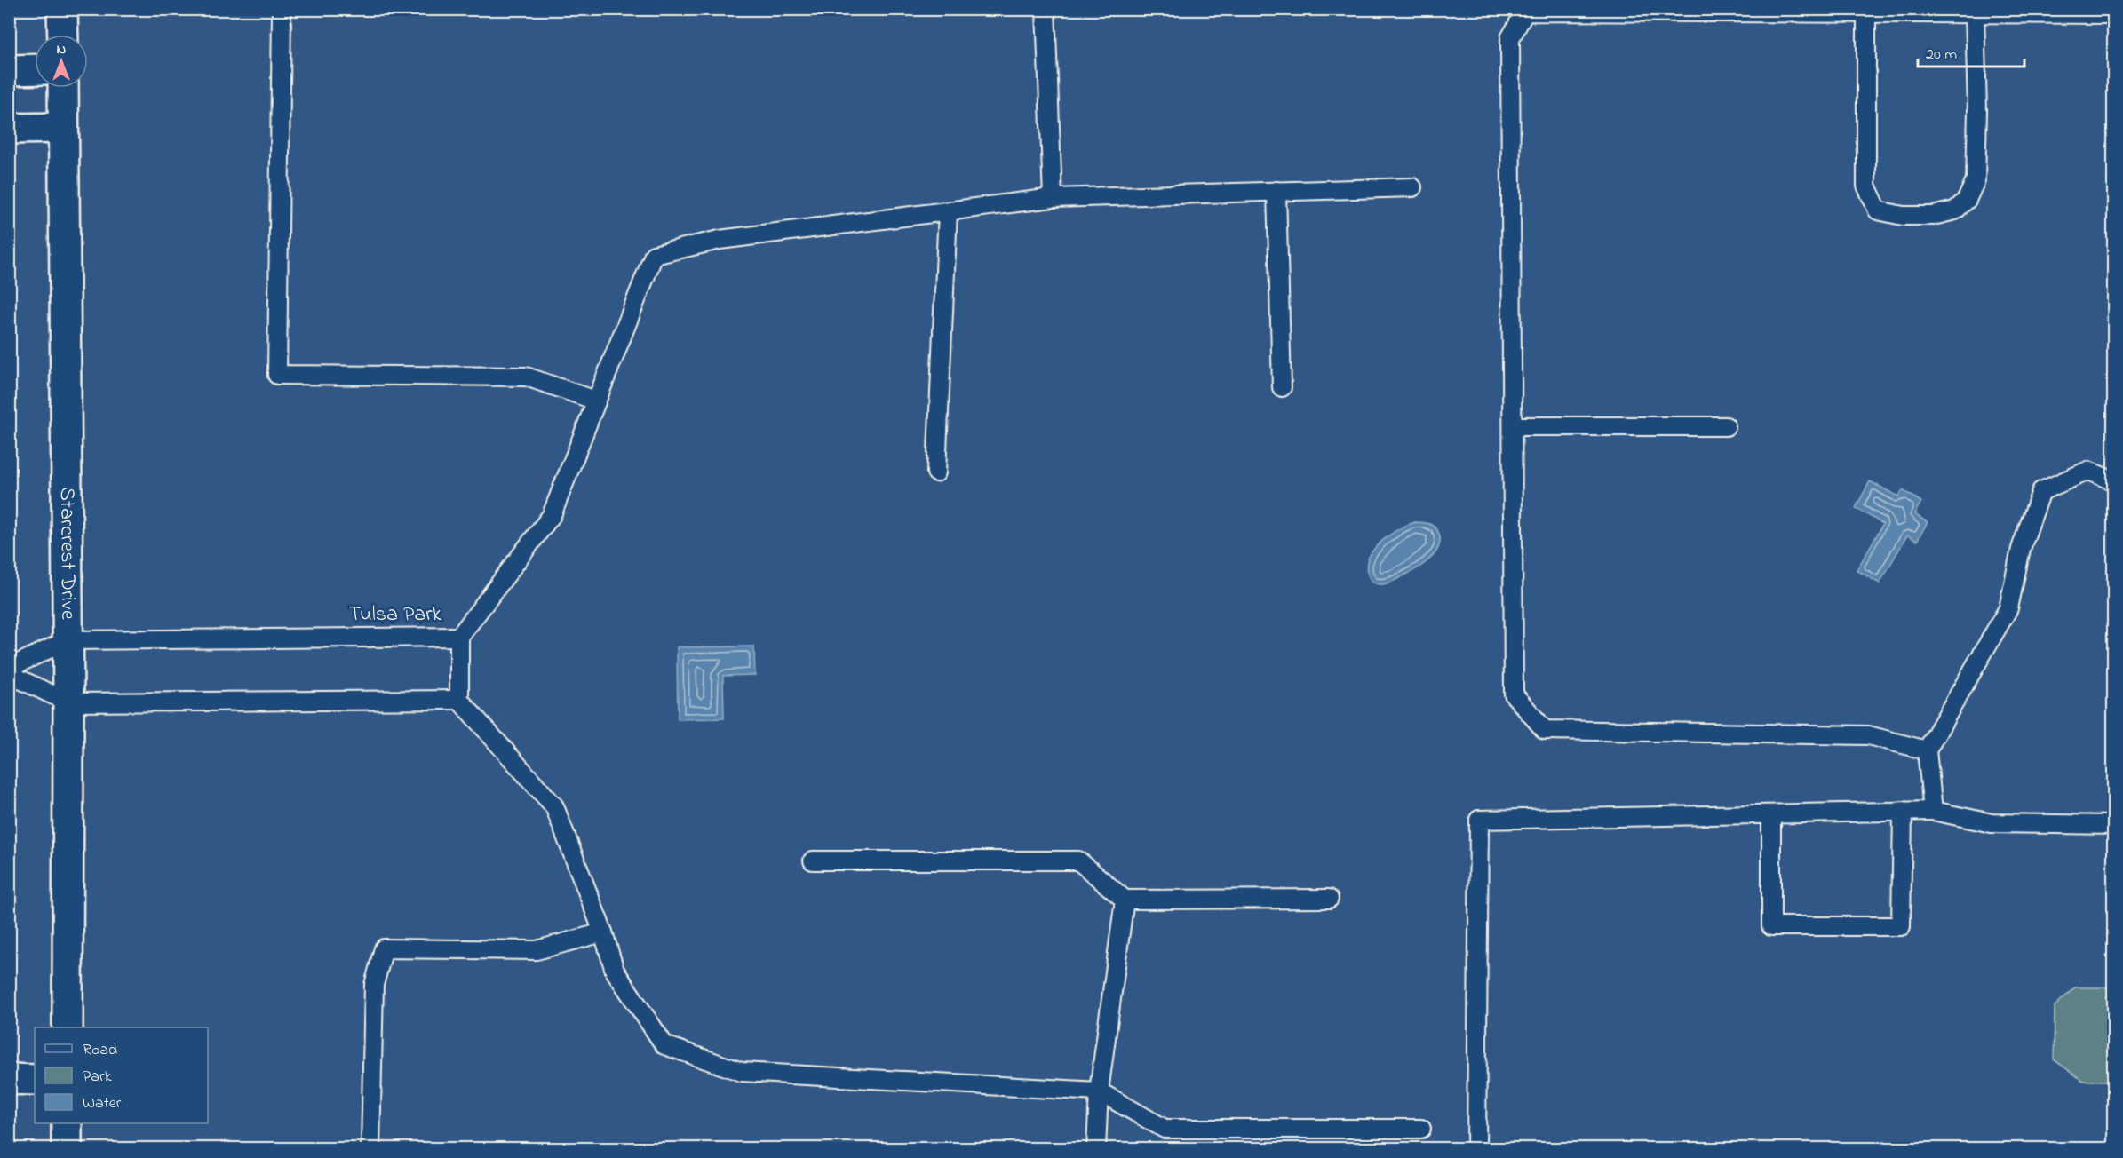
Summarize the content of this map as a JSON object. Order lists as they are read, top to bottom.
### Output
{
  "streets": {
    "street": ["Starcrest Drive"],
    "lane": ["Tulsa Park"]
  },
  "crossings": [
    ["Starcrest Drive", "Tulsa Park"]
  ],
  "legend": ["Road", "Park", "Water"],
  "scale_bar": "20 m",
  "north": "top"
}
